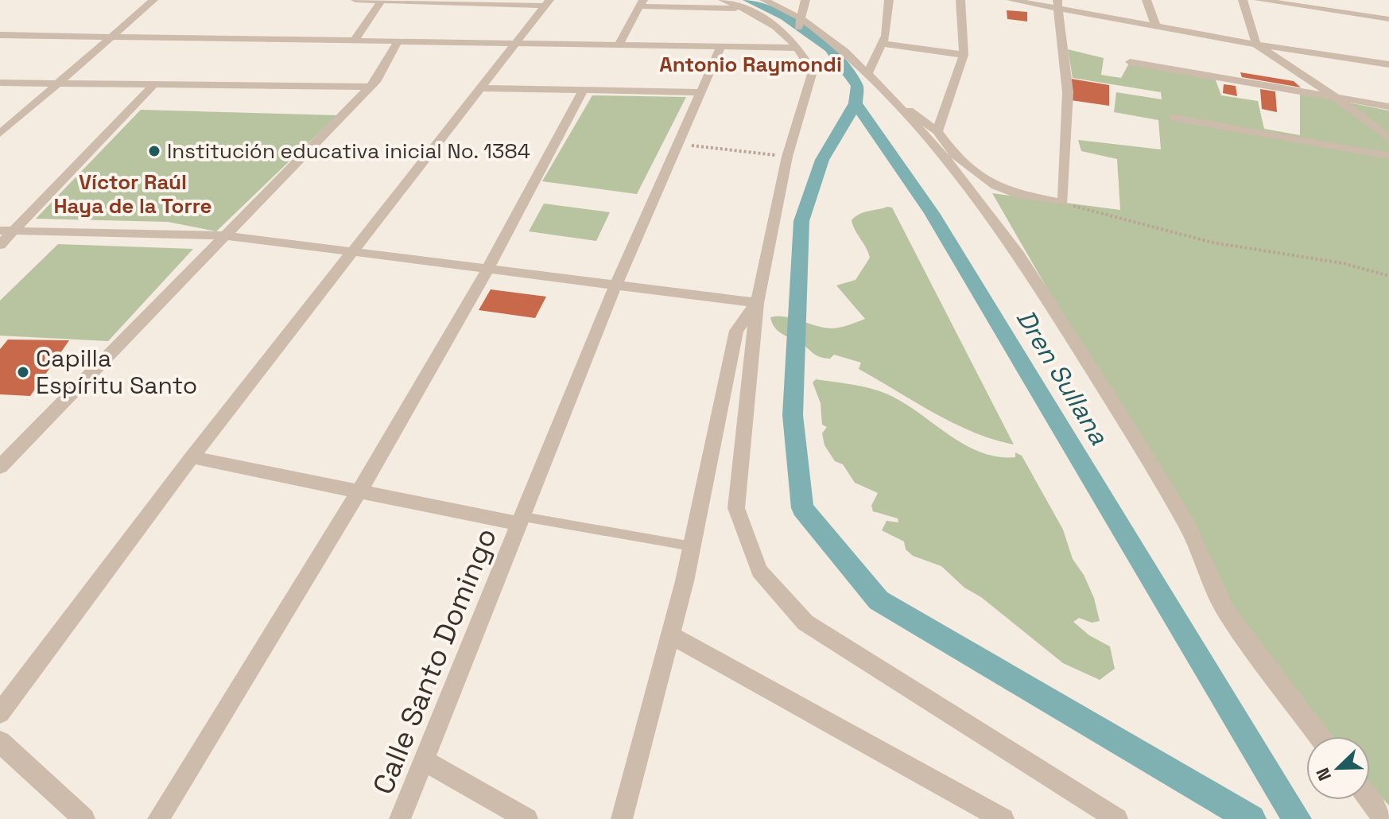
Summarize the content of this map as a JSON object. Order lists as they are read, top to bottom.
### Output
{
  "streets": {
    "street": ["Calle Santo Domingo"]
  },
  "districts": ["Antonio Raymondi", "Víctor Raúl Haya de la Torre"],
  "water": ["Dren Sullana"],
  "places": ["Institución educativa inicial No. 1384", "Capilla Espíritu Santo"],
  "north": "bottom left"
}
